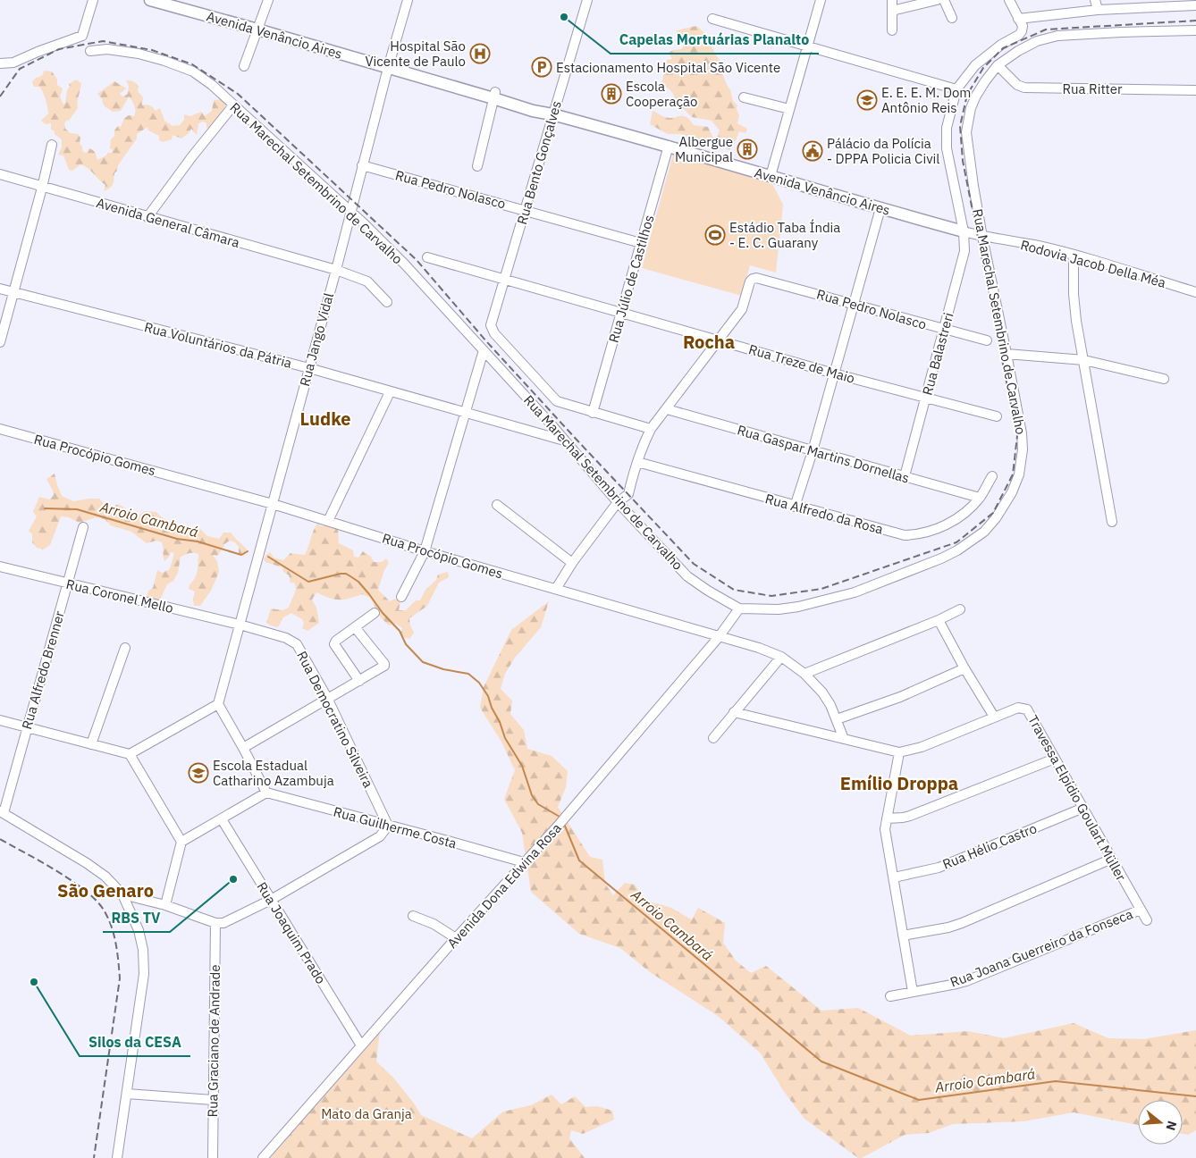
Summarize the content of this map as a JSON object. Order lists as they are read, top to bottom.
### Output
{
  "streets": {
    "main road": ["Avenida Venâncio Aires"],
    "street": [
      "Rua Ritter",
      "Rua Bento Gonçalves",
      "Rua Marechal Setembrino de Carvalho",
      "Rua Pedro Nolasco",
      "Avenida General Câmara",
      "Rodovia Jacob Della Méa",
      "Rua Júlio de Castilhos",
      "Rua Jango Vidal",
      "Rua Voluntários da Pátria",
      "Rua Balastreri",
      "Rua Treze de Maio",
      "Rua Gaspar Martins Dornellas",
      "Rua Procópio Gomes",
      "Rua Alfredo da Rosa",
      "Rua Coronel Mello",
      "Rua Alfredo Brenner",
      "Rua Democratino Silveira",
      "Travessa Elpídio Goulart Müller",
      "Rua Guilherme Costa",
      "Rua Hélio Castro",
      "Avenida Dona Edwina Rosa",
      "Rua Joaquim Prado",
      "Rua Joana Guerreiro da Fonseca",
      "Rua Graciano de Andrade"
    ]
  },
  "crossings": [
    ["Avenida Venâncio Aires", "Rua Bento Gonçalves"],
    ["Avenida Venâncio Aires", "Rua Marechal Setembrino de Carvalho"],
    ["Avenida Venâncio Aires", "Rodovia Jacob Della Méa"],
    ["Avenida Venâncio Aires", "Rua Júlio de Castilhos"],
    ["Avenida Venâncio Aires", "Rua Jango Vidal"],
    ["Avenida Venâncio Aires", "Rua Balastreri"],
    ["Rua Ritter", "Rua Marechal Setembrino de Carvalho"],
    ["Rua Bento Gonçalves", "Rua Pedro Nolasco"],
    ["Rua Bento Gonçalves", "Rua Júlio de Castilhos"],
    ["Rua Bento Gonçalves", "Rua Treze de Maio"],
    ["Rua Marechal Setembrino de Carvalho", "Rodovia Jacob Della Méa"],
    ["Rua Marechal Setembrino de Carvalho", "Rua Jango Vidal"],
    ["Rua Marechal Setembrino de Carvalho", "Rua Voluntários da Pátria"],
    ["Rua Marechal Setembrino de Carvalho", "Rua Balastreri"],
    ["Rua Marechal Setembrino de Carvalho", "Avenida Dona Edwina Rosa"],
    ["Rua Pedro Nolasco", "Rua Júlio de Castilhos"],
    ["Rua Pedro Nolasco", "Rua Jango Vidal"],
    ["Rua Pedro Nolasco", "Rua Balastreri"],
    ["Rua Pedro Nolasco", "Rua Treze de Maio"],
    ["Avenida General Câmara", "Rua Jango Vidal"],
    ["Rodovia Jacob Della Méa", "Rua Balastreri"],
    ["Rua Júlio de Castilhos", "Rua Treze de Maio"],
    ["Rua Jango Vidal", "Rua Voluntários da Pátria"],
    ["Rua Jango Vidal", "Rua Procópio Gomes"],
    ["Rua Jango Vidal", "Rua Coronel Mello"],
    ["Rua Jango Vidal", "Rua Democratino Silveira"],
    ["Rua Balastreri", "Rua Treze de Maio"],
    ["Rua Balastreri", "Rua Gaspar Martins Dornellas"],
    ["Rua Gaspar Martins Dornellas", "Rua Alfredo da Rosa"],
    ["Rua Procópio Gomes", "Travessa Elpídio Goulart Müller"],
    ["Rua Procópio Gomes", "Avenida Dona Edwina Rosa"],
    ["Rua Coronel Mello", "Rua Alfredo Brenner"],
    ["Rua Coronel Mello", "Rua Democratino Silveira"],
    ["Rua Democratino Silveira", "Rua Guilherme Costa"],
    ["Travessa Elpídio Goulart Müller", "Rua Hélio Castro"],
    ["Travessa Elpídio Goulart Müller", "Rua Joana Guerreiro da Fonseca"],
    ["Rua Guilherme Costa", "Avenida Dona Edwina Rosa"],
    ["Avenida Dona Edwina Rosa", "Rua Joaquim Prado"]
  ],
  "districts": [
    "Rocha",
    "Ludke",
    "Emílio Droppa",
    "São Genaro"
  ],
  "water": ["Arroio Cambará"],
  "parks": ["Mato da Granja"],
  "places": {
    "other": ["Capelas Mortuárias Planalto", "RBS TV", "Silos da CESA"],
    "hospital": ["Hospital São Vicente de Paulo"],
    "parking": ["Estacionamento Hospital São Vicente"],
    "building": ["Escola Cooperação", "Albergue Municipal"],
    "school or university": ["E. E. E. M. Dom Antônio Reis", "Escola Estadual Catharino Azambuja"],
    "public building": ["Pálácio da Polícia - DPPA Policia Civil"],
    "sports": ["Estádio Taba Índia - E. C. Guarany"]
  },
  "north": "right"
}
